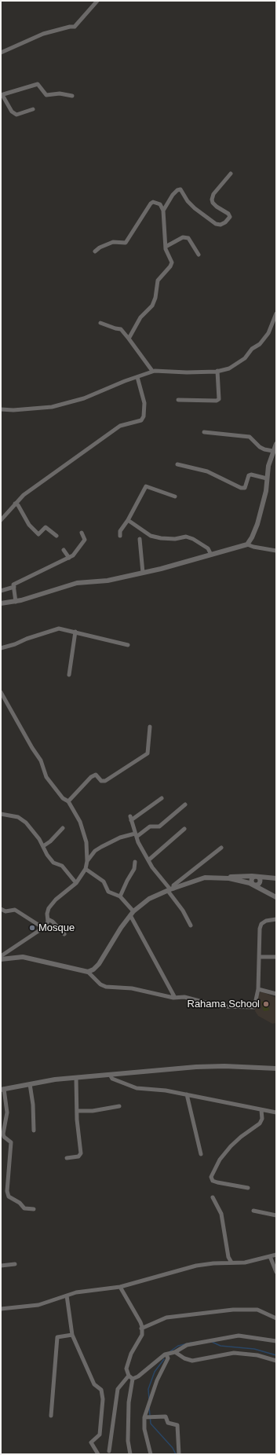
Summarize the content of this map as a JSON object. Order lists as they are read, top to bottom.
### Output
{
  "places": ["Mosque", "Rahama School"]
}
